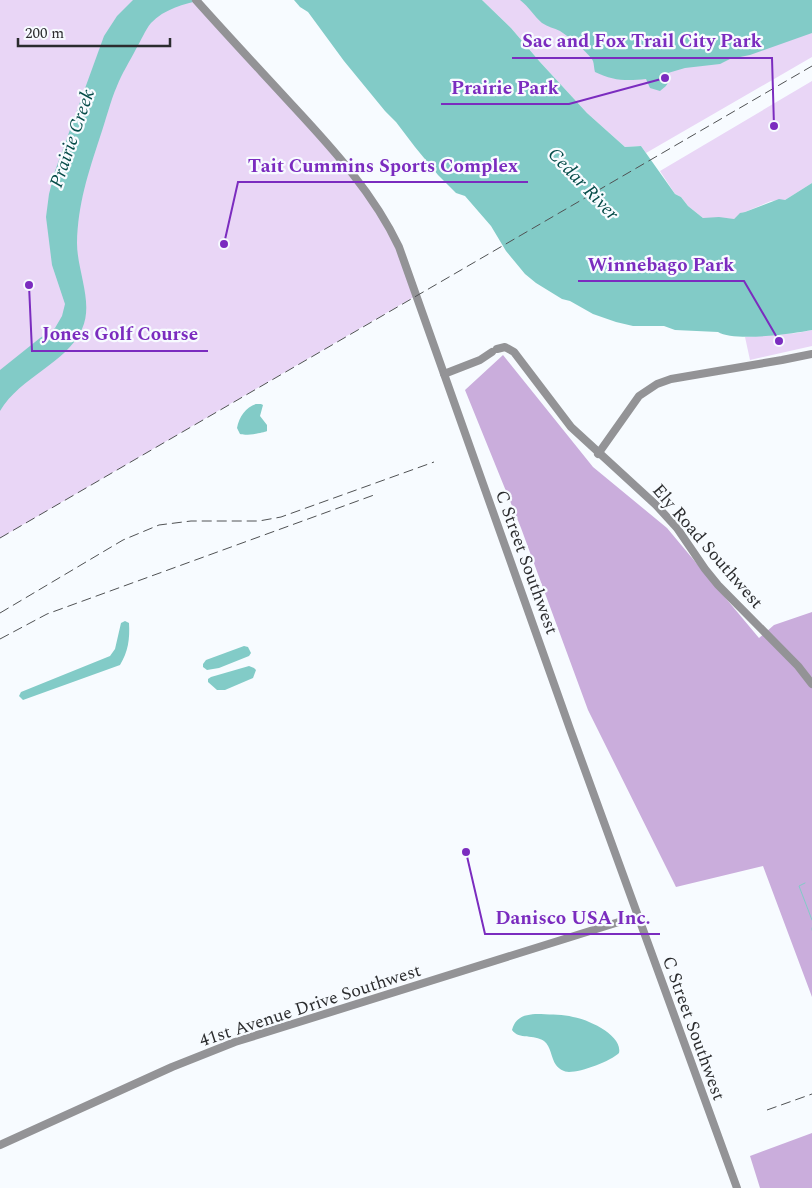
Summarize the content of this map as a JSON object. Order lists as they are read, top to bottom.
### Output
{
  "streets": {
    "street": ["Ely Road Southwest", "C Street Southwest", "41st Avenue Drive Southwest"]
  },
  "crossings": [
    ["Ely Road Southwest", "C Street Southwest"],
    ["C Street Southwest", "41st Avenue Drive Southwest"]
  ],
  "water": ["Prairie Creek", "Cedar River"],
  "places": [
    "Prairie Park",
    "Sac and Fox Trail City Park",
    "Tait Cummins Sports Complex",
    "Jones Golf Course",
    "Winnebago Park",
    "Danisco USA Inc."
  ],
  "scale_bar": "200 m"
}
